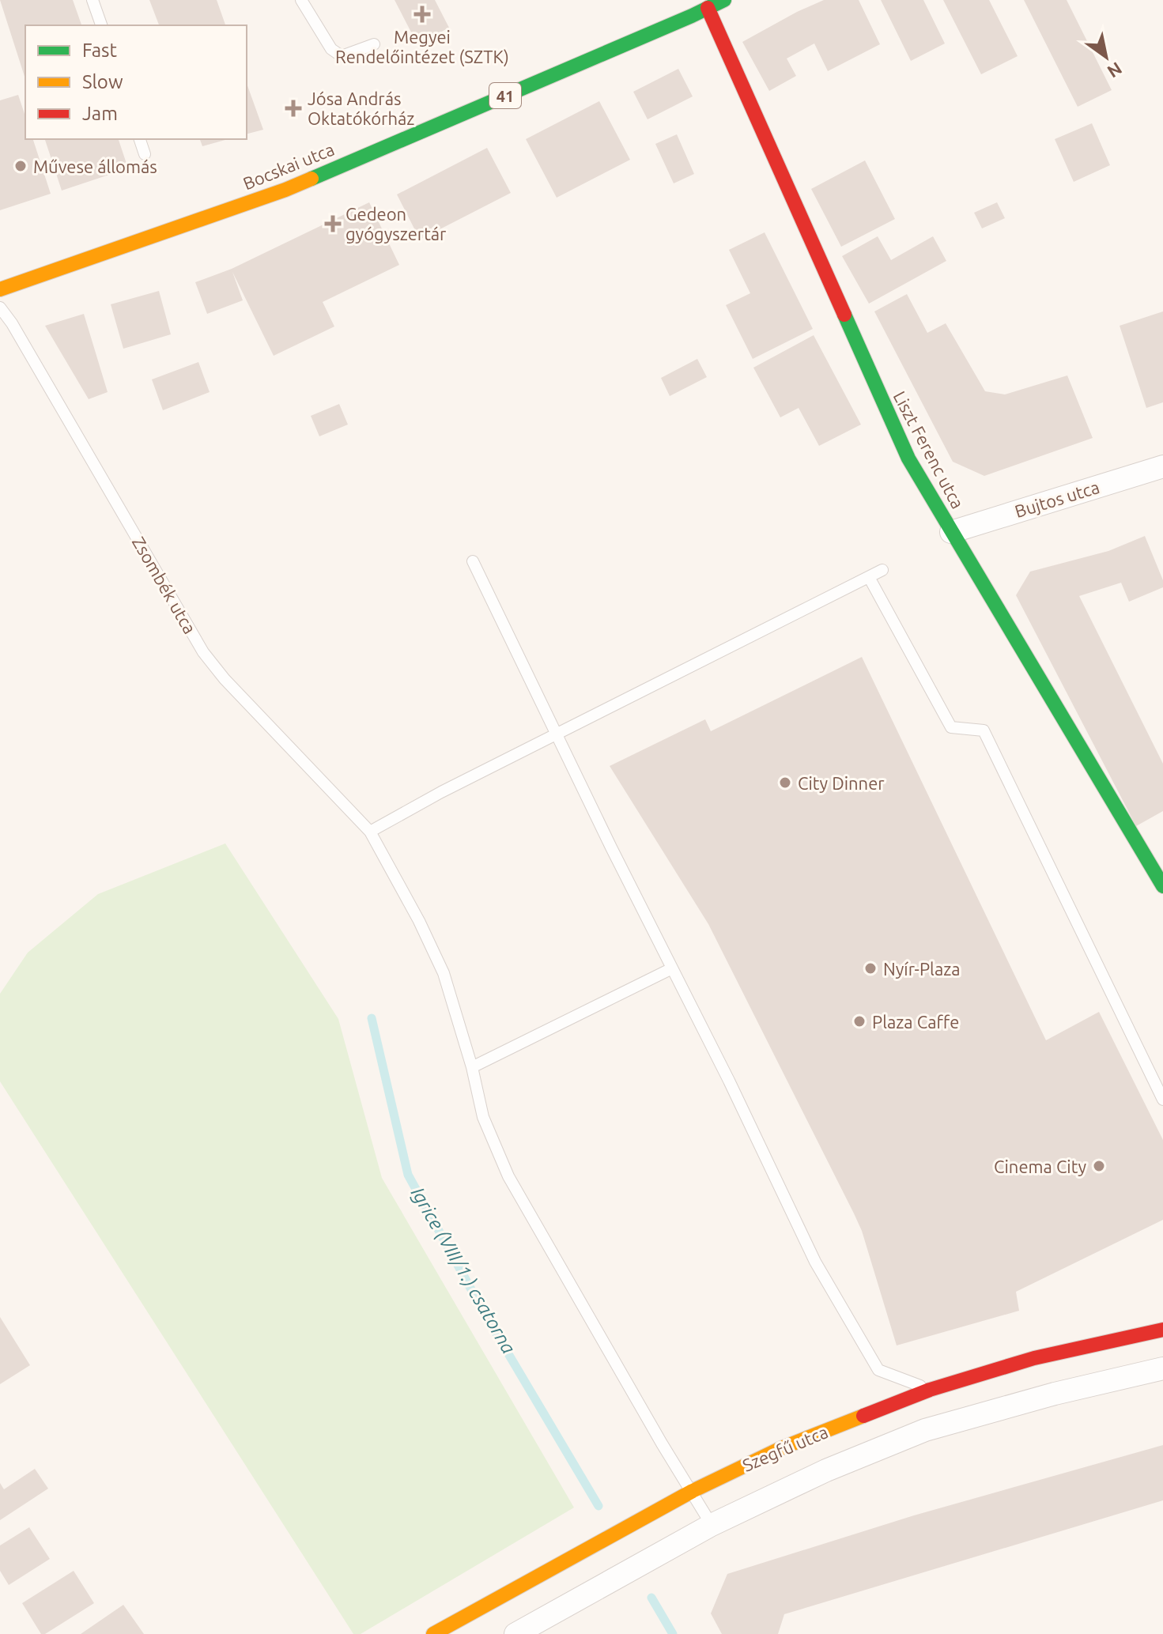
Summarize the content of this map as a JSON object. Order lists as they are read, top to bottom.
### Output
{
  "streets": {
    "street": [
      "41",
      "Bocskai utca",
      "Liszt Ferenc utca",
      "Bujtos utca",
      "Szegfű utca"
    ],
    "lane": ["Zsombék utca"]
  },
  "crossings": [
    ["Bocskai utca", "Liszt Ferenc utca"],
    ["Liszt Ferenc utca", "Bujtos utca"],
    ["Zsombék utca", "Szegfű utca"]
  ],
  "water": ["Igrice (VIII/1.) csatorna"],
  "places": {
    "health": ["Megyei Rendelőintézet (SZTK)", "Jósa András Oktatókórház", "Gedeon gyógyszertár"],
    "other": [
      "Művese állomás",
      "City Dinner",
      "Nyír-Plaza",
      "Plaza Caffe",
      "Cinema City"
    ]
  },
  "legend": ["Fast", "Slow", "Jam"],
  "north": "bottom right"
}
